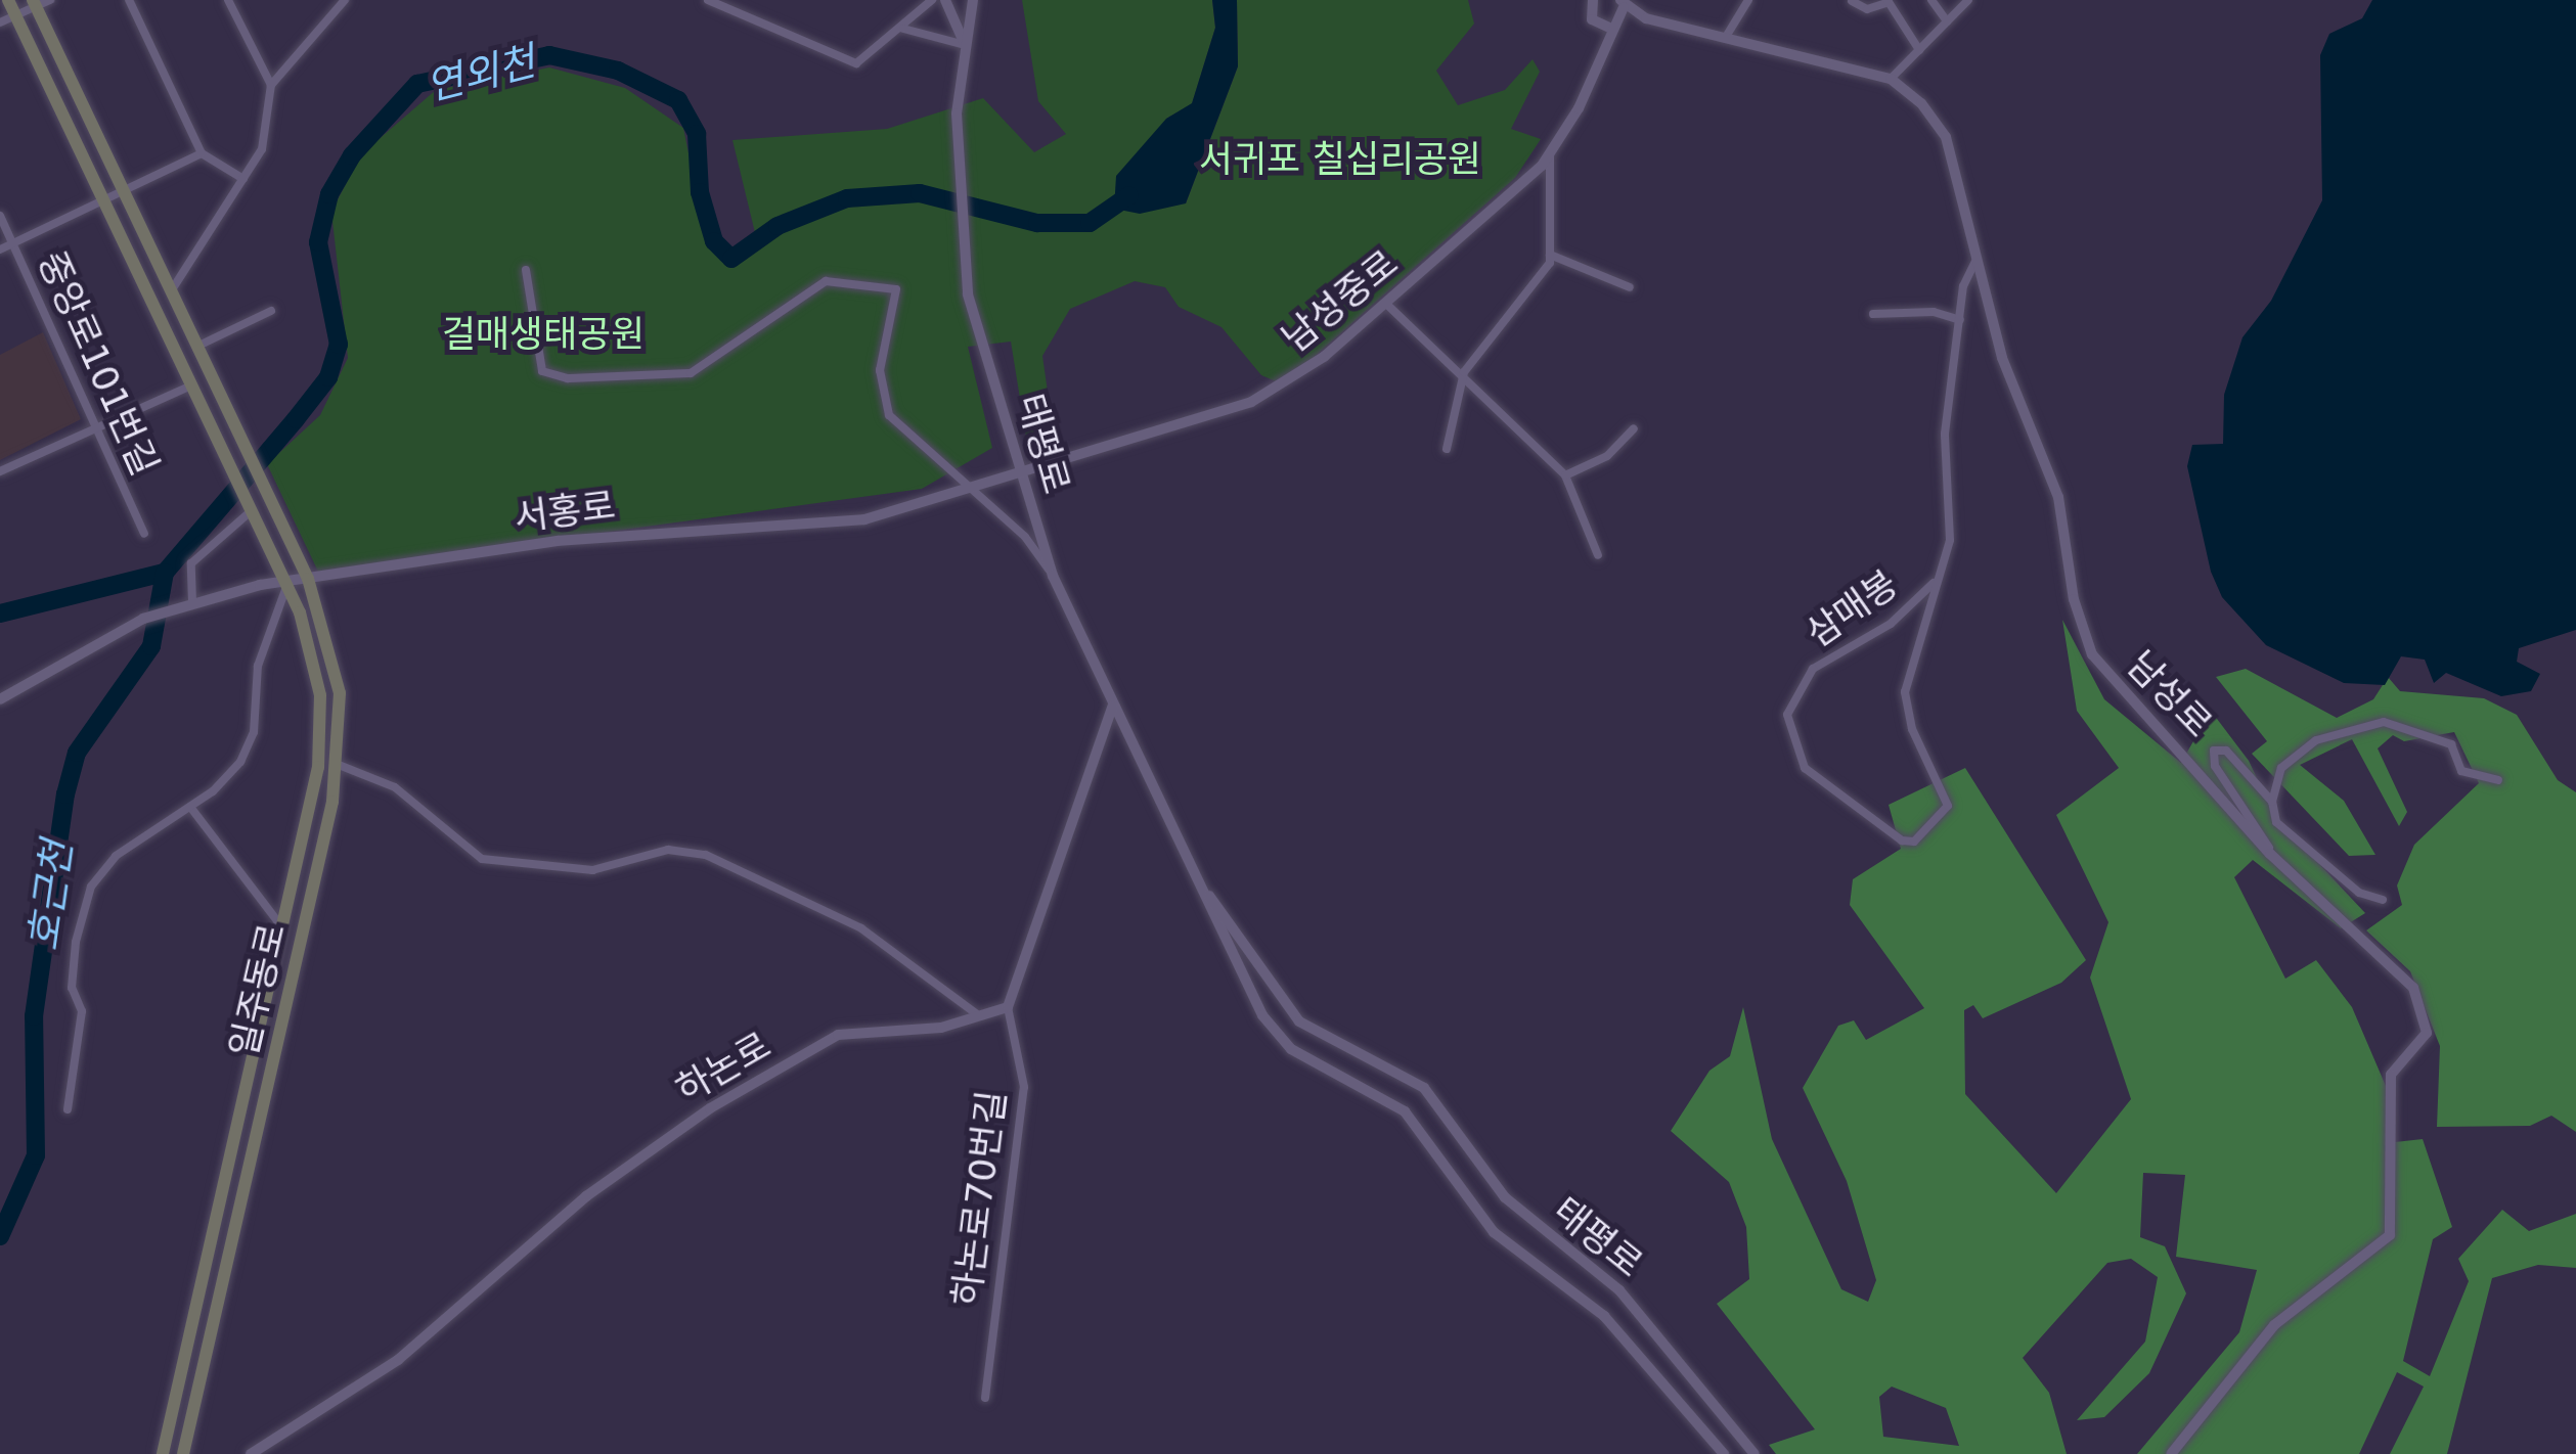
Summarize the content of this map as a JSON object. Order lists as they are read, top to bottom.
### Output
{
  "streets": {
    "main road": ["일주동로"],
    "street": [
      "남성중로",
      "중앙로101번길",
      "태평로",
      "서홍로",
      "삼매봉",
      "남성로",
      "하논로",
      "하논로70번길"
    ]
  },
  "crossings": [
    ["남성중로", "태평로"],
    ["남성중로", "서홍로"],
    ["태평로", "서홍로"],
    ["서홍로", "일주동로"],
    ["삼매봉", "남성로"],
    ["하논로", "하논로70번길"]
  ],
  "water": ["연외천", "호근천"],
  "parks": ["서귀포 칠십리공원", "걸매생태공원"]
}
